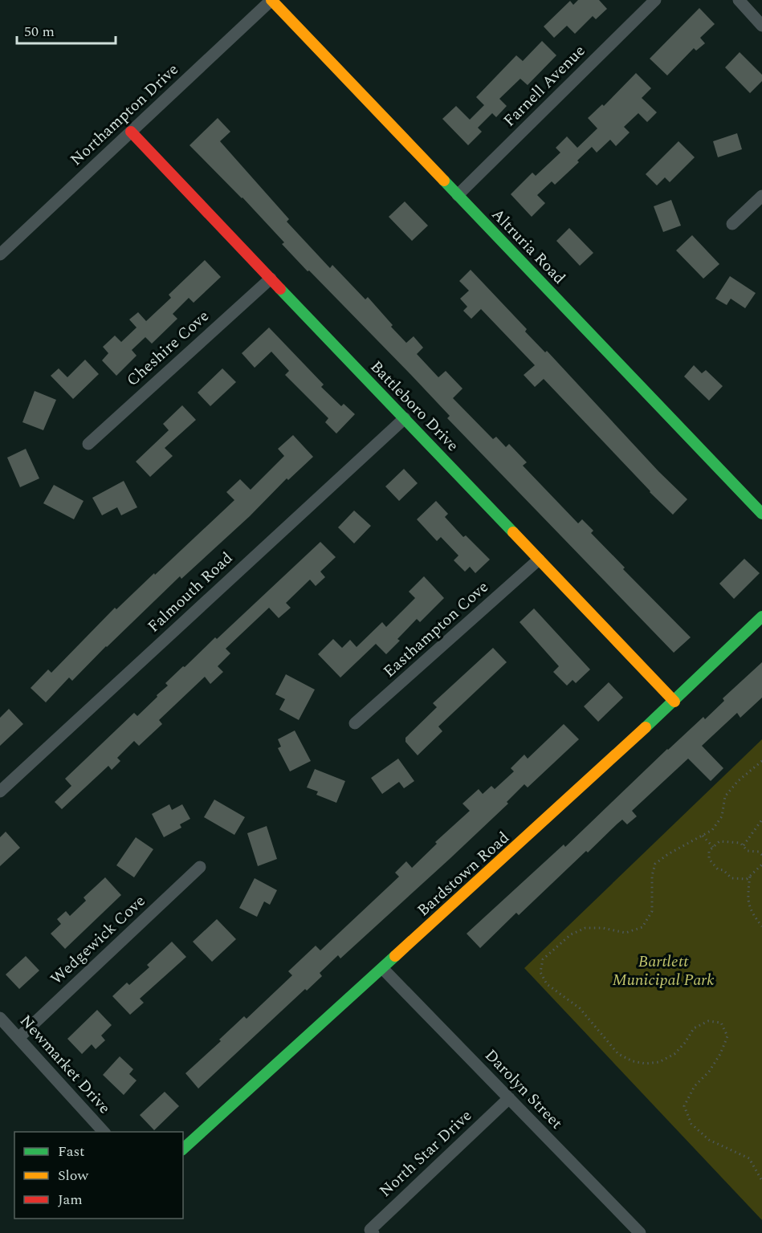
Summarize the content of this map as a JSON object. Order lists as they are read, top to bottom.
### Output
{
  "streets": {
    "street": [
      "Farnell Avenue",
      "Northampton Drive",
      "Altruria Road",
      "Cheshire Cove",
      "Battleboro Drive",
      "Falmouth Road",
      "Easthampton Cove",
      "Bardstown Road",
      "Wedgewick Cove",
      "Newmarket Drive",
      "Darolyn Street",
      "North Star Drive"
    ]
  },
  "crossings": [
    ["Farnell Avenue", "Altruria Road"],
    ["Northampton Drive", "Altruria Road"],
    ["Northampton Drive", "Battleboro Drive"],
    ["Cheshire Cove", "Battleboro Drive"],
    ["Battleboro Drive", "Falmouth Road"],
    ["Battleboro Drive", "Easthampton Cove"],
    ["Battleboro Drive", "Bardstown Road"],
    ["Bardstown Road", "Darolyn Street"],
    ["Wedgewick Cove", "Newmarket Drive"],
    ["Darolyn Street", "North Star Drive"]
  ],
  "parks": ["Bartlett Municipal Park"],
  "legend": ["Fast", "Slow", "Jam"],
  "scale_bar": "50 m"
}
